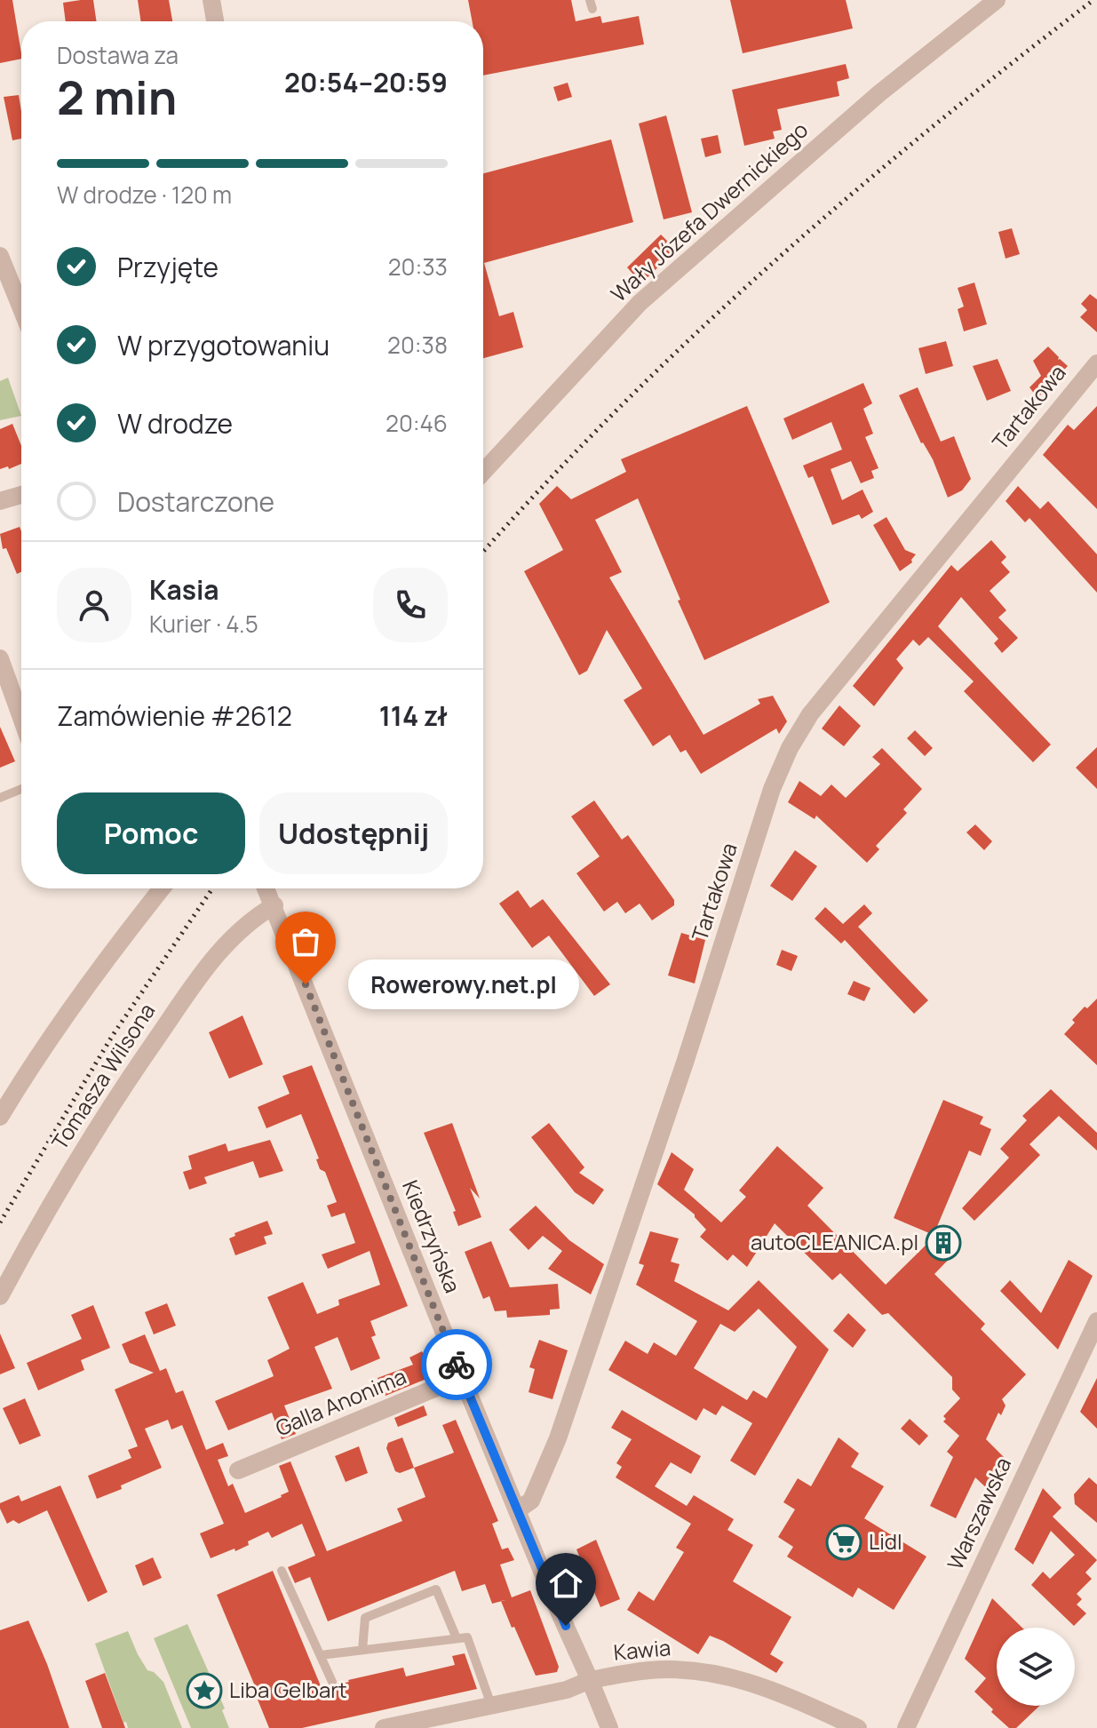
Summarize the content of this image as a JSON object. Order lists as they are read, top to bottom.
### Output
{
  "streets": {
    "street": [
      "Wały Józefa Dwernickiego",
      "Tartakowa",
      "Tomasza Wilsona",
      "Kiedrzyńska",
      "Galla Anonima",
      "Warszawska",
      "Kawia"
    ]
  },
  "crossings": [
    ["Tartakowa", "Kiedrzyńska"],
    ["Tomasza Wilsona", "Kiedrzyńska"],
    ["Kiedrzyńska", "Galla Anonima"],
    ["Kiedrzyńska", "Kawia"]
  ],
  "places": {
    "other": ["Rowerowy.net.pl"],
    "building": ["autoCLEANICA.pl"],
    "supermarket": ["Lidl"],
    "place": ["Liba Gelbart"]
  },
  "page": {
    "heading": ["2 min", "Dostawa za", "20:54–20:59"],
    "panel": [
      "Kasia",
      "Kurier · 4.5",
      "Zamówienie #2612",
      "114 zł"
    ],
    "bar": "W drodze · 120 m",
    "list": [
      ["Przyjęte", "20:33"],
      ["W przygotowaniu", "20:38"],
      ["W drodze", "20:46"],
      "Dostarczone"
    ],
    "buttons": ["Pomoc", "Udostępnij"],
    "bubble": "Rowerowy.net.pl"
  }
}
